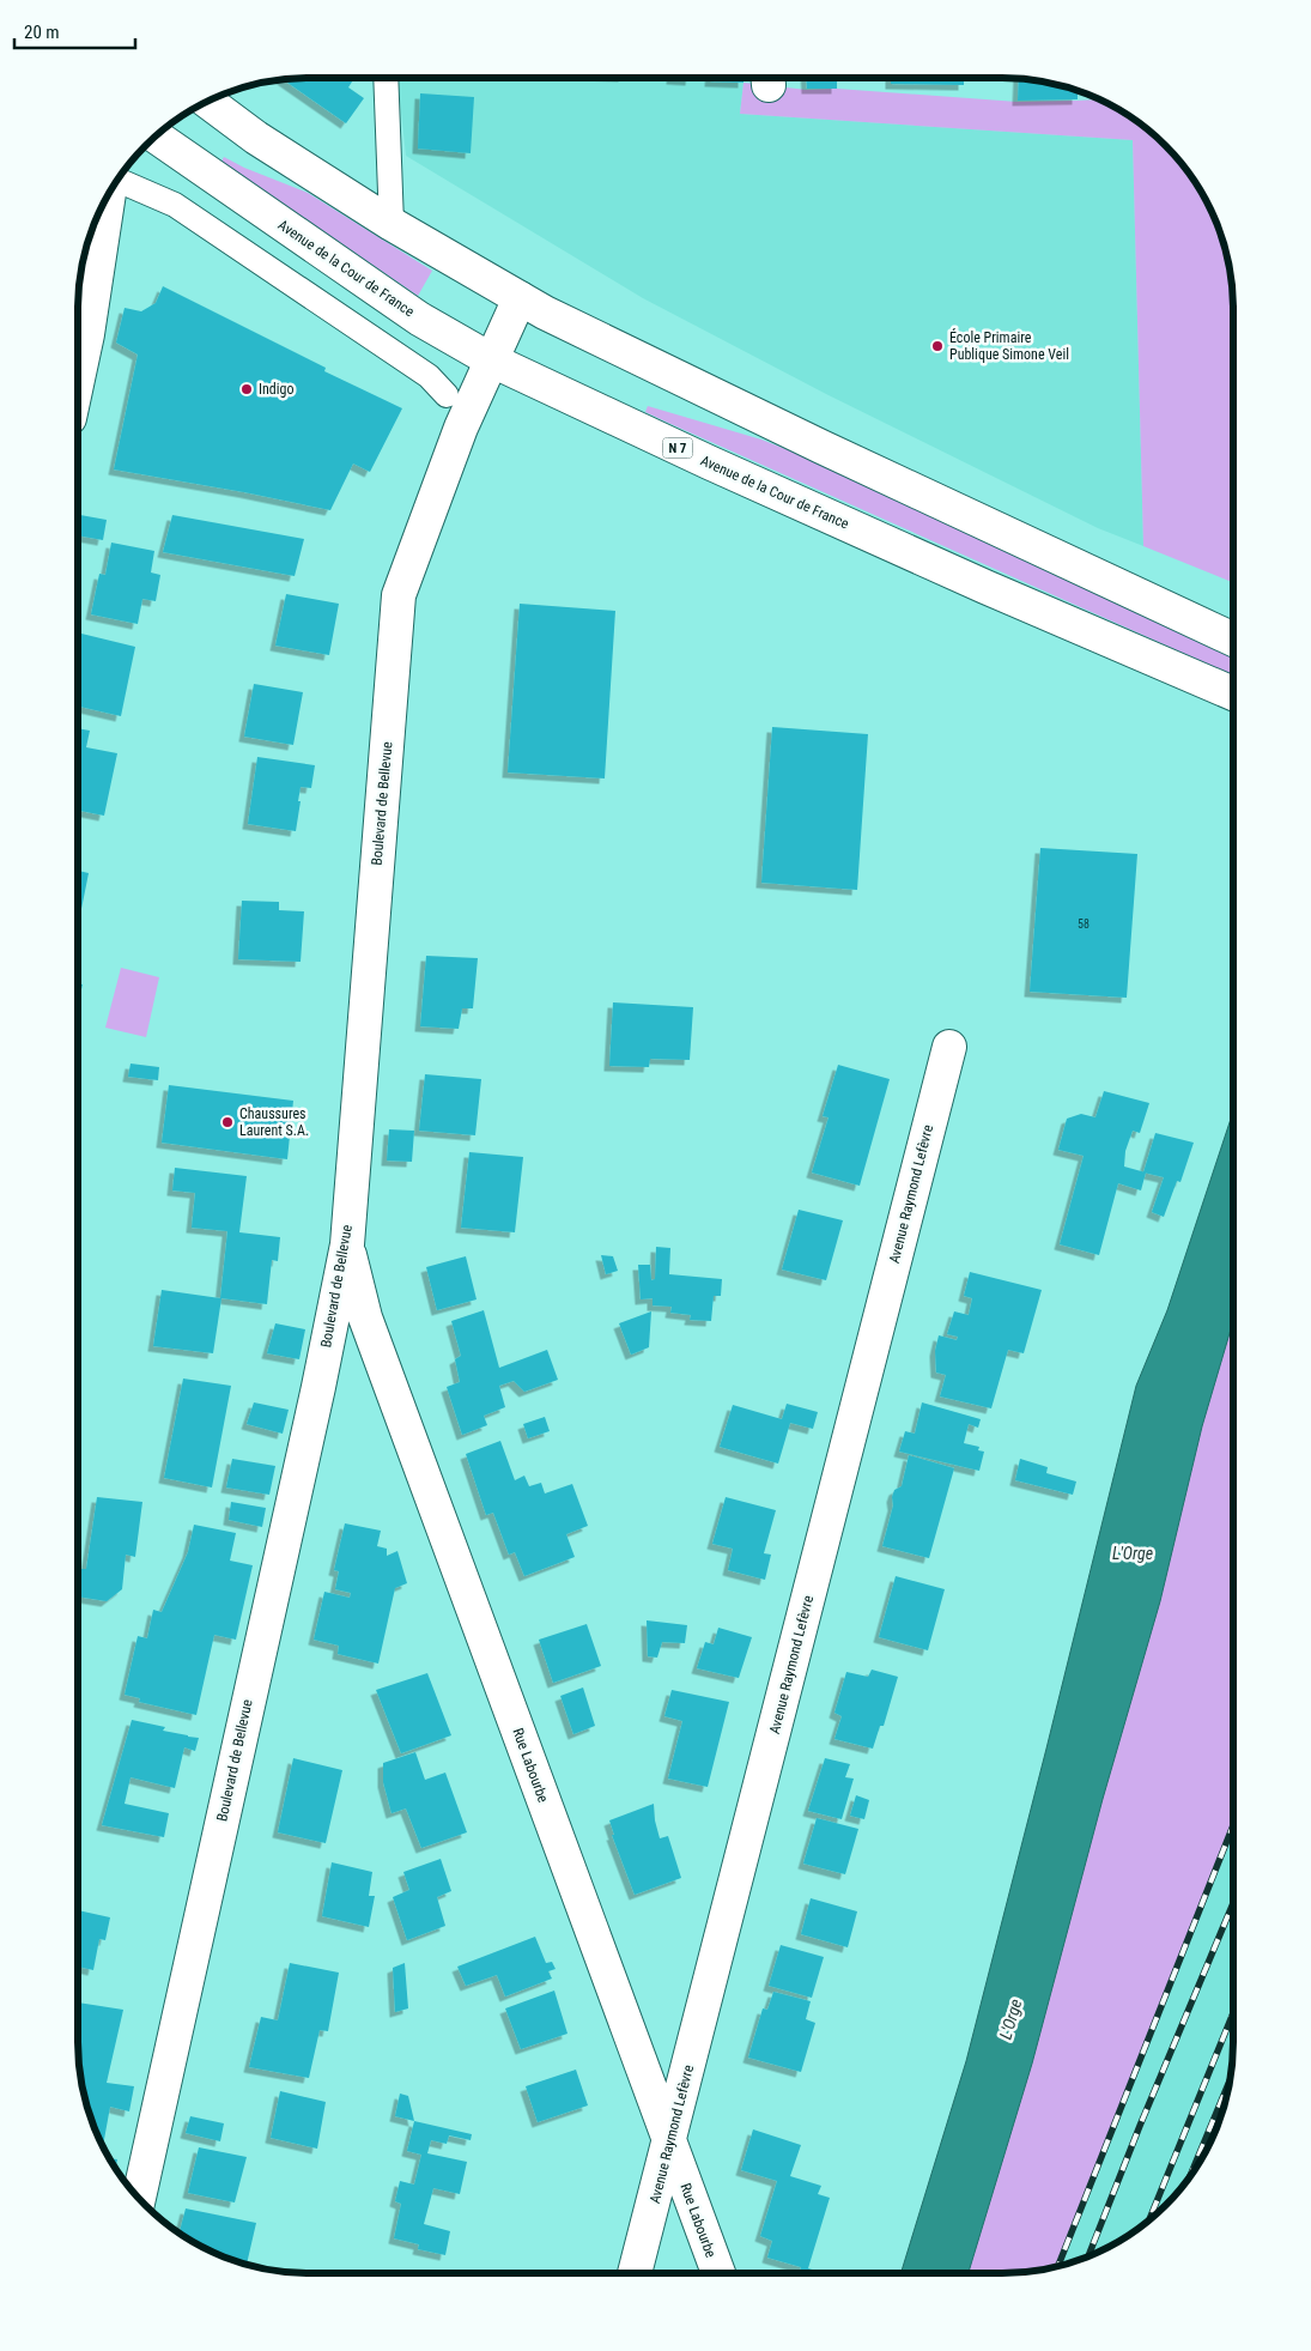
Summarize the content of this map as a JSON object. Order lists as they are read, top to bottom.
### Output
{
  "streets": {
    "street": [
      "Avenue de la Cour de France",
      "N 7",
      "Boulevard de Bellevue",
      "Avenue Raymond Lefèvre",
      "Rue Labourbe"
    ]
  },
  "crossings": [
    ["Avenue de la Cour de France", "Boulevard de Bellevue"],
    ["Boulevard de Bellevue", "Rue Labourbe"],
    ["Avenue Raymond Lefèvre", "Rue Labourbe"]
  ],
  "water": ["L'Orge"],
  "places": ["École Primaire Publique Simone Veil", "Indigo", "Chaussures Laurent S.A."],
  "house_numbers": ["58"],
  "scale_bar": "20 m"
}
